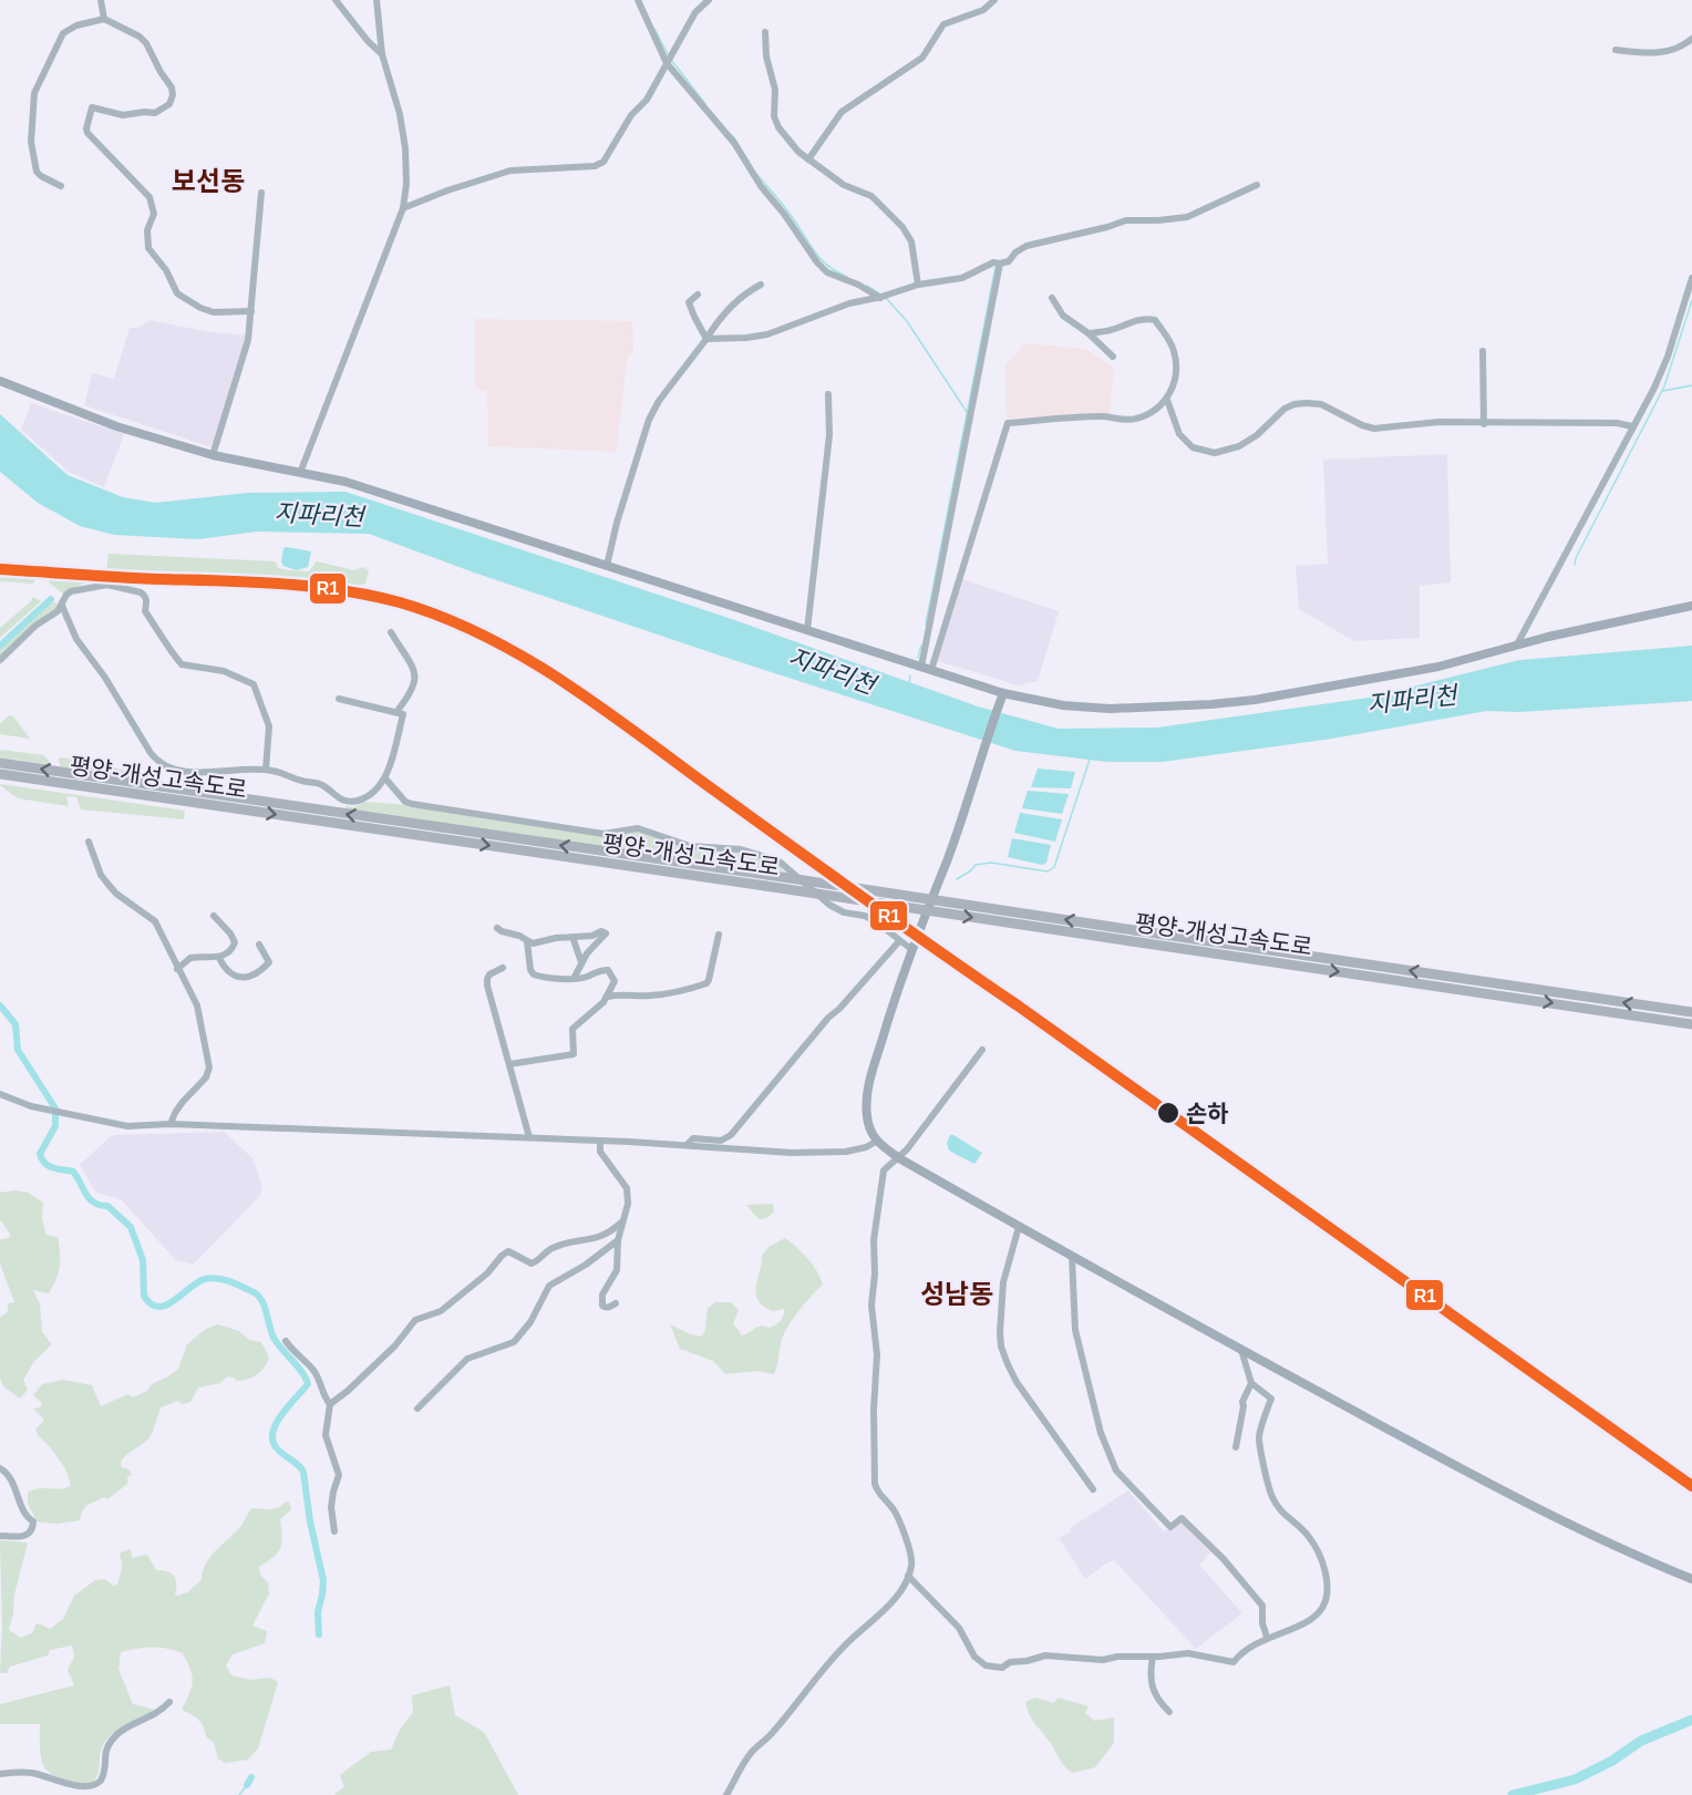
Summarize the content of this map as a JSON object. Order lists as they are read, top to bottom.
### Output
{
  "streets": {
    "highway": ["평양-개성고속도로"]
  },
  "districts": ["보선동", "성남동"],
  "water": ["지파리천"],
  "places": ["손하"],
  "lines": ["transit line R1"]
}
